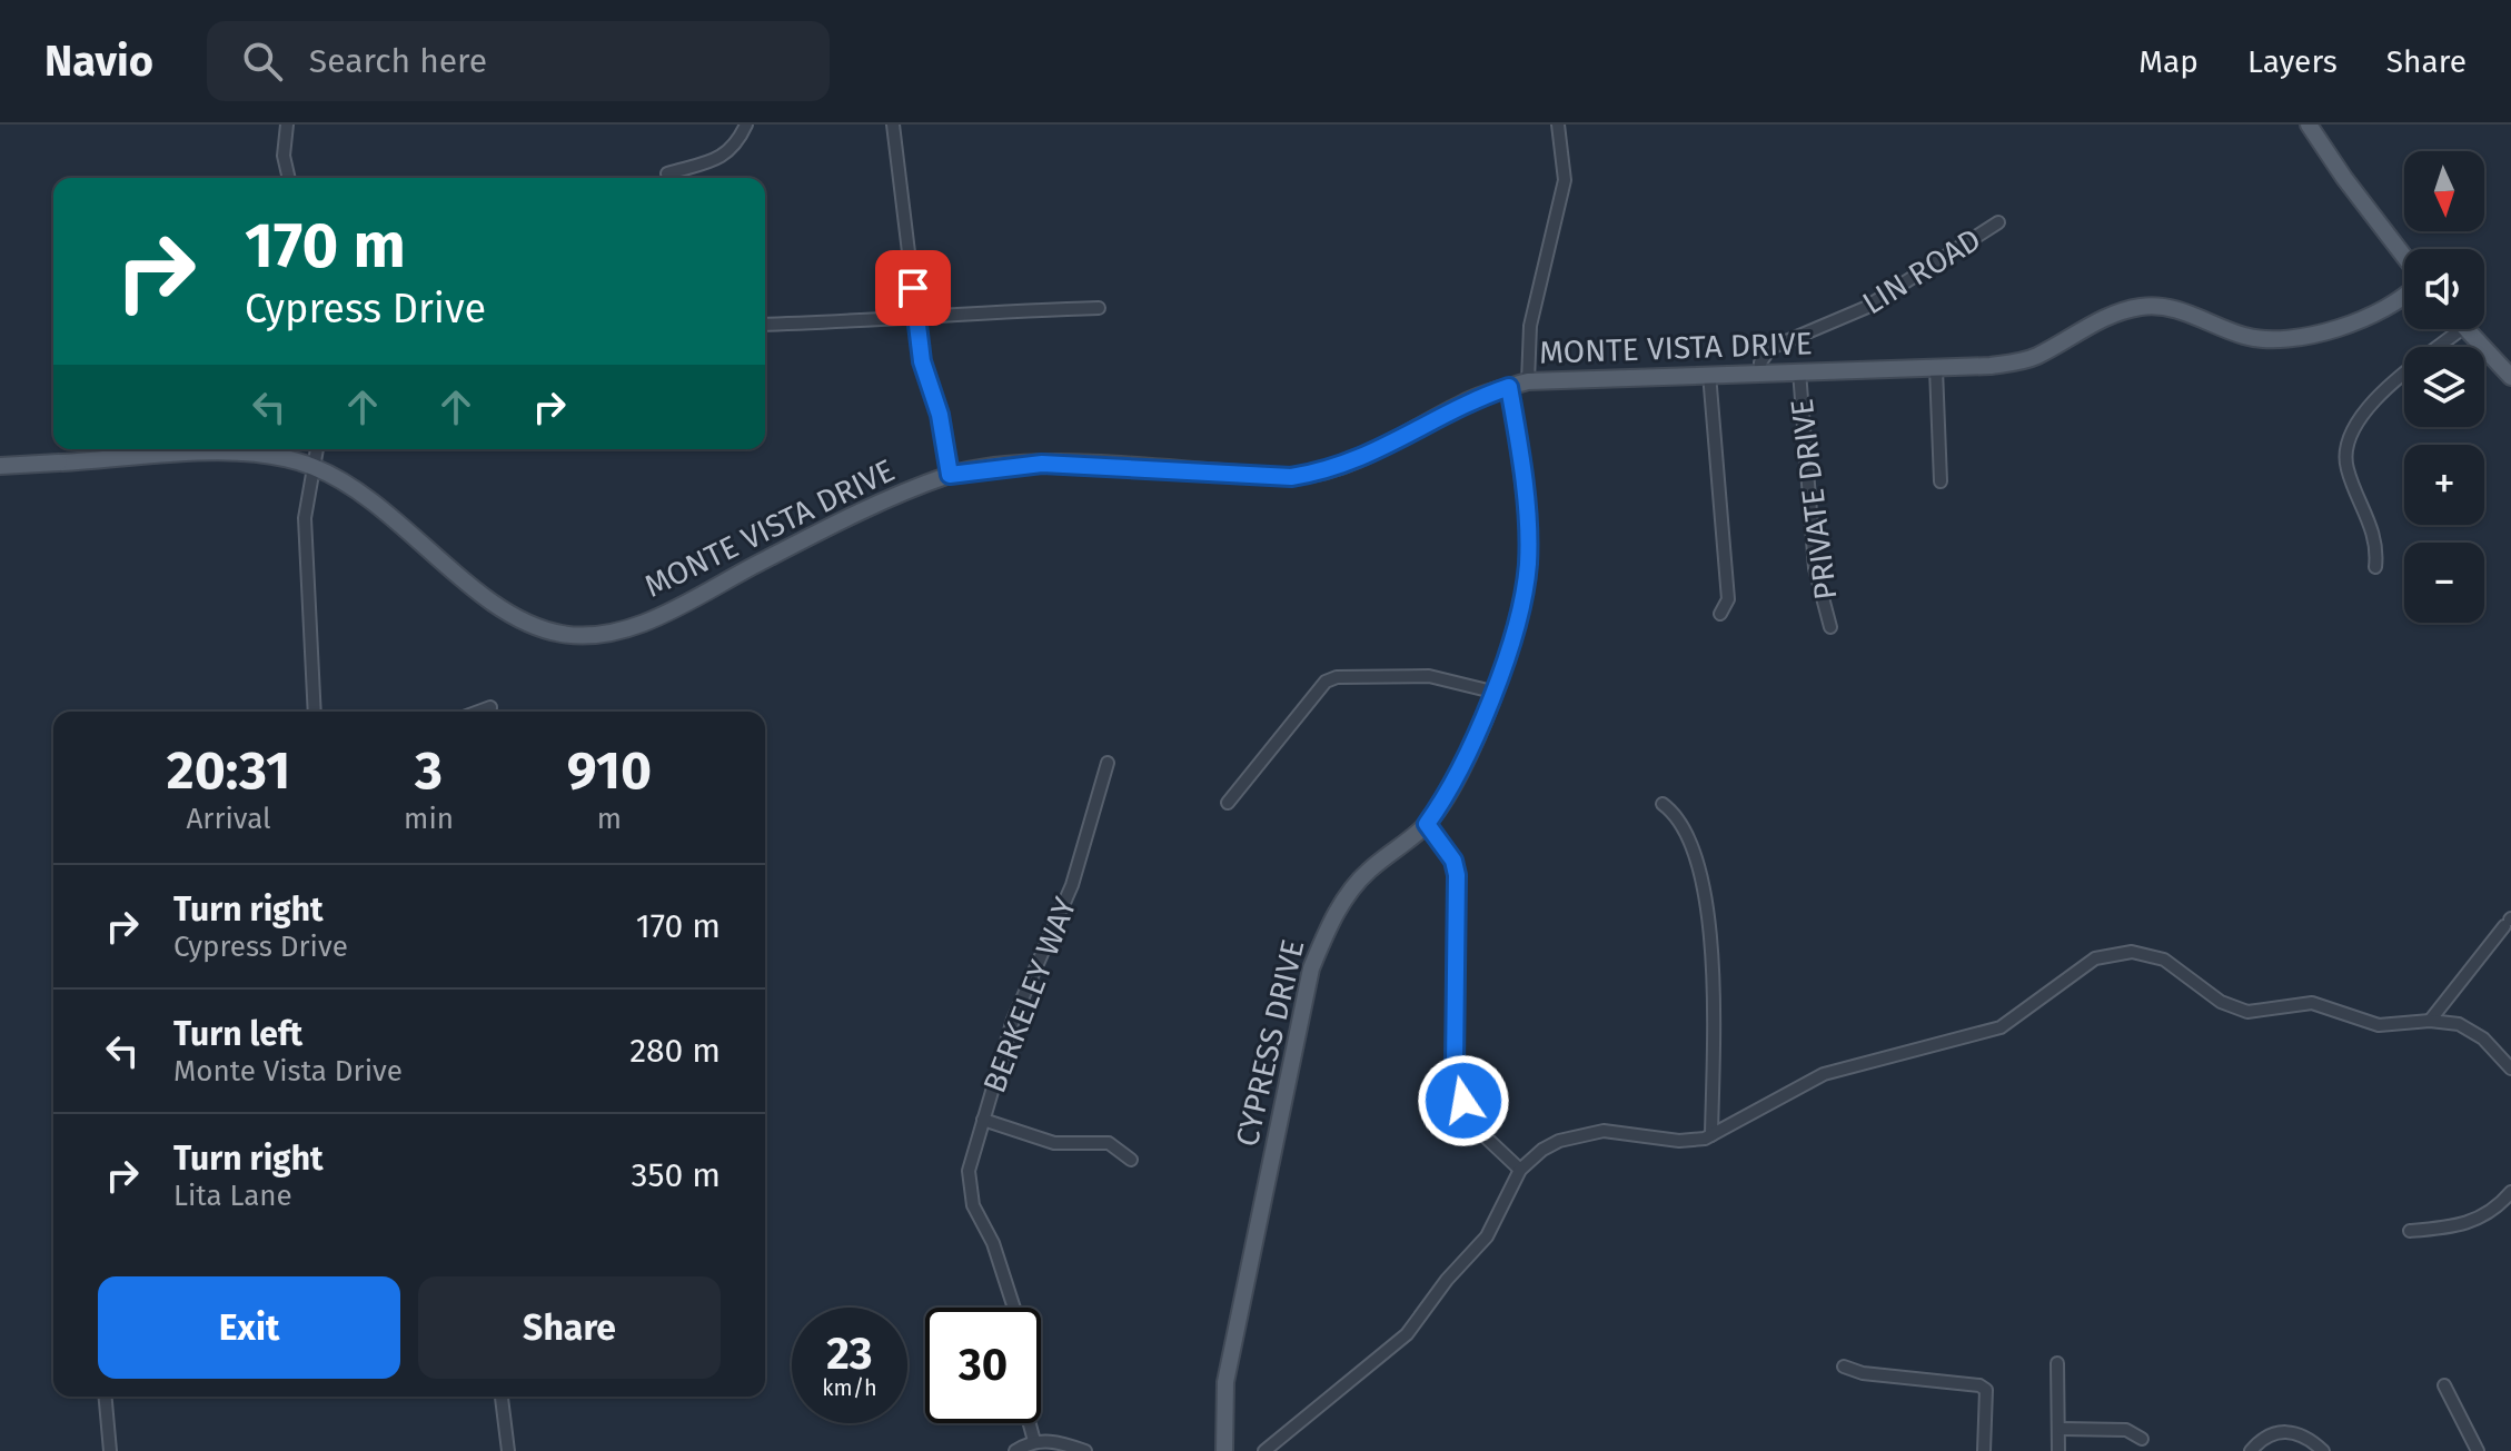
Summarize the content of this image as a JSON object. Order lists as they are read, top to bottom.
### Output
{
  "streets": {
    "main road": ["MONTE VISTA DRIVE", "CYPRESS DRIVE"],
    "street": ["LIN ROAD", "PRIVATE DRIVE", "BERKELEY WAY"]
  },
  "crossings": [
    ["LIN ROAD", "MONTE VISTA DRIVE"],
    ["MONTE VISTA DRIVE", "PRIVATE DRIVE"],
    ["MONTE VISTA DRIVE", "CYPRESS DRIVE"]
  ],
  "north": "bottom",
  "page": {
    "header": "Navio",
    "search": "Search here",
    "nav": ["Map", "Layers", "Share"],
    "map_buttons": ["+", "−"],
    "turn": ["170 m", "Cypress Drive"],
    "eta": [
      "20:31",
      "Arrival",
      "3",
      "min",
      "910",
      "m"
    ],
    "list": [
      {
        "name": "Turn right",
        "note": "Cypress Drive",
        "value": "170 m"
      },
      {
        "name": "Turn left",
        "note": "Monte Vista Drive",
        "value": "280 m"
      },
      {
        "name": "Turn right",
        "note": "Lita Lane",
        "value": "350 m"
      }
    ],
    "buttons": ["Exit", "Share"],
    "speed": "23 km/h",
    "limit": "30"
  }
}
